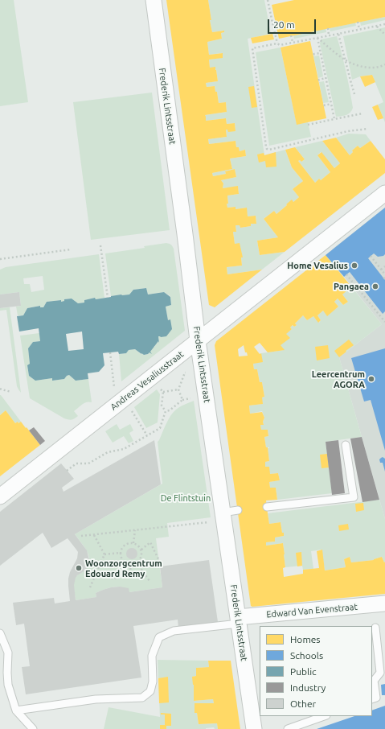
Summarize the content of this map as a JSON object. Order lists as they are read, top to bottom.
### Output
{
  "streets": {
    "street": ["Frederik Lintsstraat", "Andreas Vesaliusstraat", "Edward Van Evenstraat"]
  },
  "crossings": [
    ["Frederik Lintsstraat", "Andreas Vesaliusstraat"],
    ["Frederik Lintsstraat", "Edward Van Evenstraat"]
  ],
  "parks": ["De Flintstuin"],
  "places": [
    "Home Vesalius",
    "Pangaea",
    "Leercentrum AGORA",
    "Woonzorgcentrum Edouard Remy"
  ],
  "legend": [
    "Homes",
    "Schools",
    "Public",
    "Industry",
    "Other"
  ],
  "scale_bar": "20 m"
}
